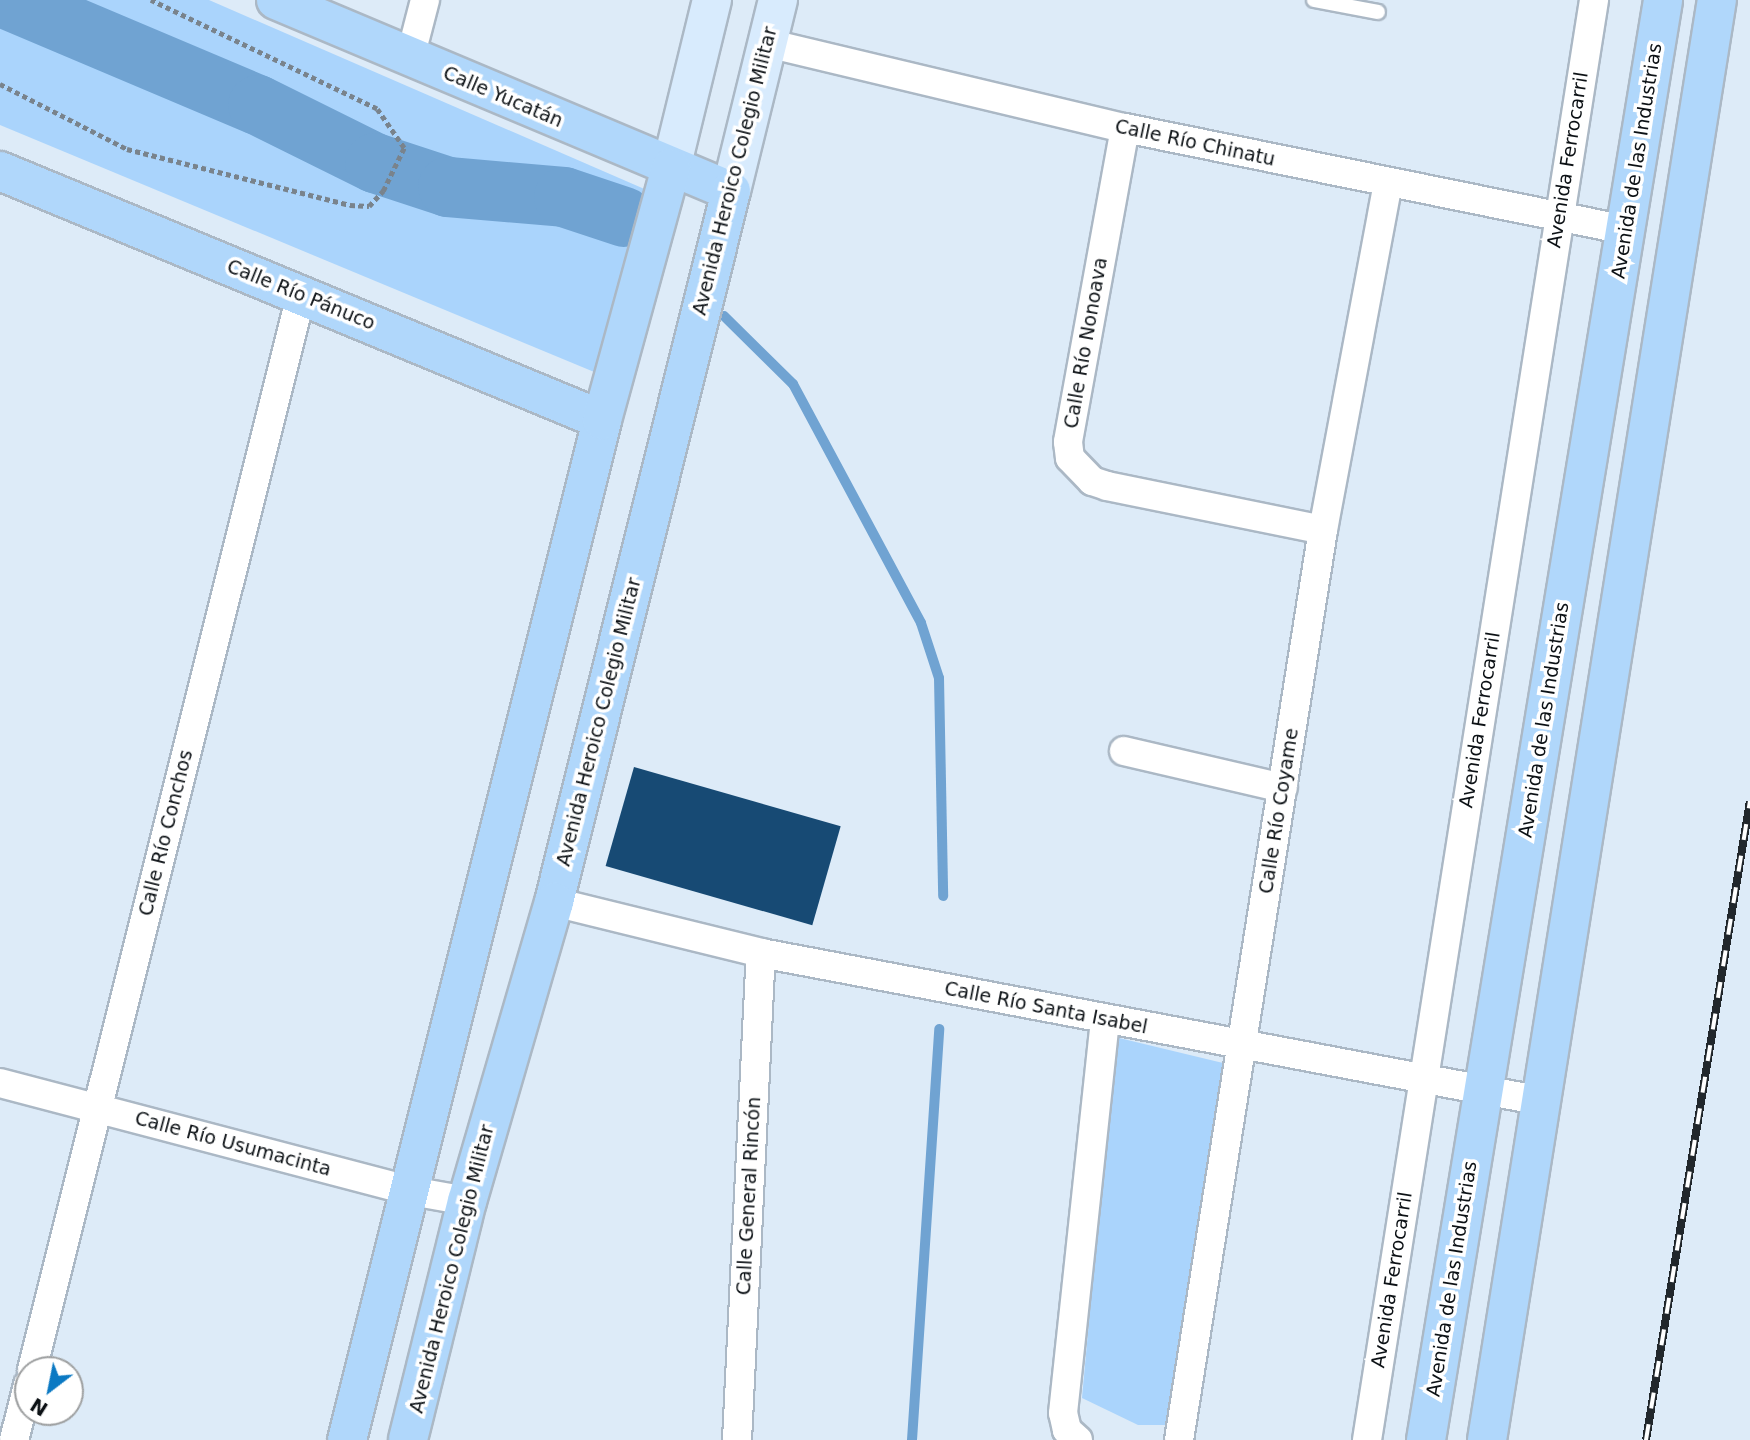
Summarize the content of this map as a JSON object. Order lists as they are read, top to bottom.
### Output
{
  "streets": {
    "main road": [
      "Calle Yucatán",
      "Avenida de las Industrias",
      "Avenida Heroico Colegio Militar",
      "Calle Río Pánuco"
    ],
    "street": [
      "Calle Río Chinatu",
      "Avenida Ferrocarril",
      "Calle Río Nonoava",
      "Calle Río Coyame",
      "Calle Río Conchos",
      "Calle Río Santa Isabel",
      "Calle Río Usumacinta",
      "Calle General Rincón"
    ]
  },
  "crossings": [
    ["Calle Yucatán", "Avenida Heroico Colegio Militar"],
    ["Calle Río Chinatu", "Avenida Ferrocarril"],
    ["Calle Río Chinatu", "Avenida de las Industrias"],
    ["Calle Río Chinatu", "Avenida Heroico Colegio Militar"],
    ["Calle Río Chinatu", "Calle Río Nonoava"],
    ["Calle Río Chinatu", "Calle Río Coyame"],
    ["Avenida Ferrocarril", "Calle Río Santa Isabel"],
    ["Avenida de las Industrias", "Calle Río Santa Isabel"],
    ["Avenida Heroico Colegio Militar", "Calle Río Santa Isabel"],
    ["Avenida Heroico Colegio Militar", "Calle Río Usumacinta"],
    ["Calle Río Pánuco", "Calle Río Conchos"],
    ["Calle Río Nonoava", "Calle Río Coyame"],
    ["Calle Río Coyame", "Calle Río Santa Isabel"],
    ["Calle Río Conchos", "Calle Río Usumacinta"],
    ["Calle Río Santa Isabel", "Calle General Rincón"]
  ],
  "north": "bottom left"
}
